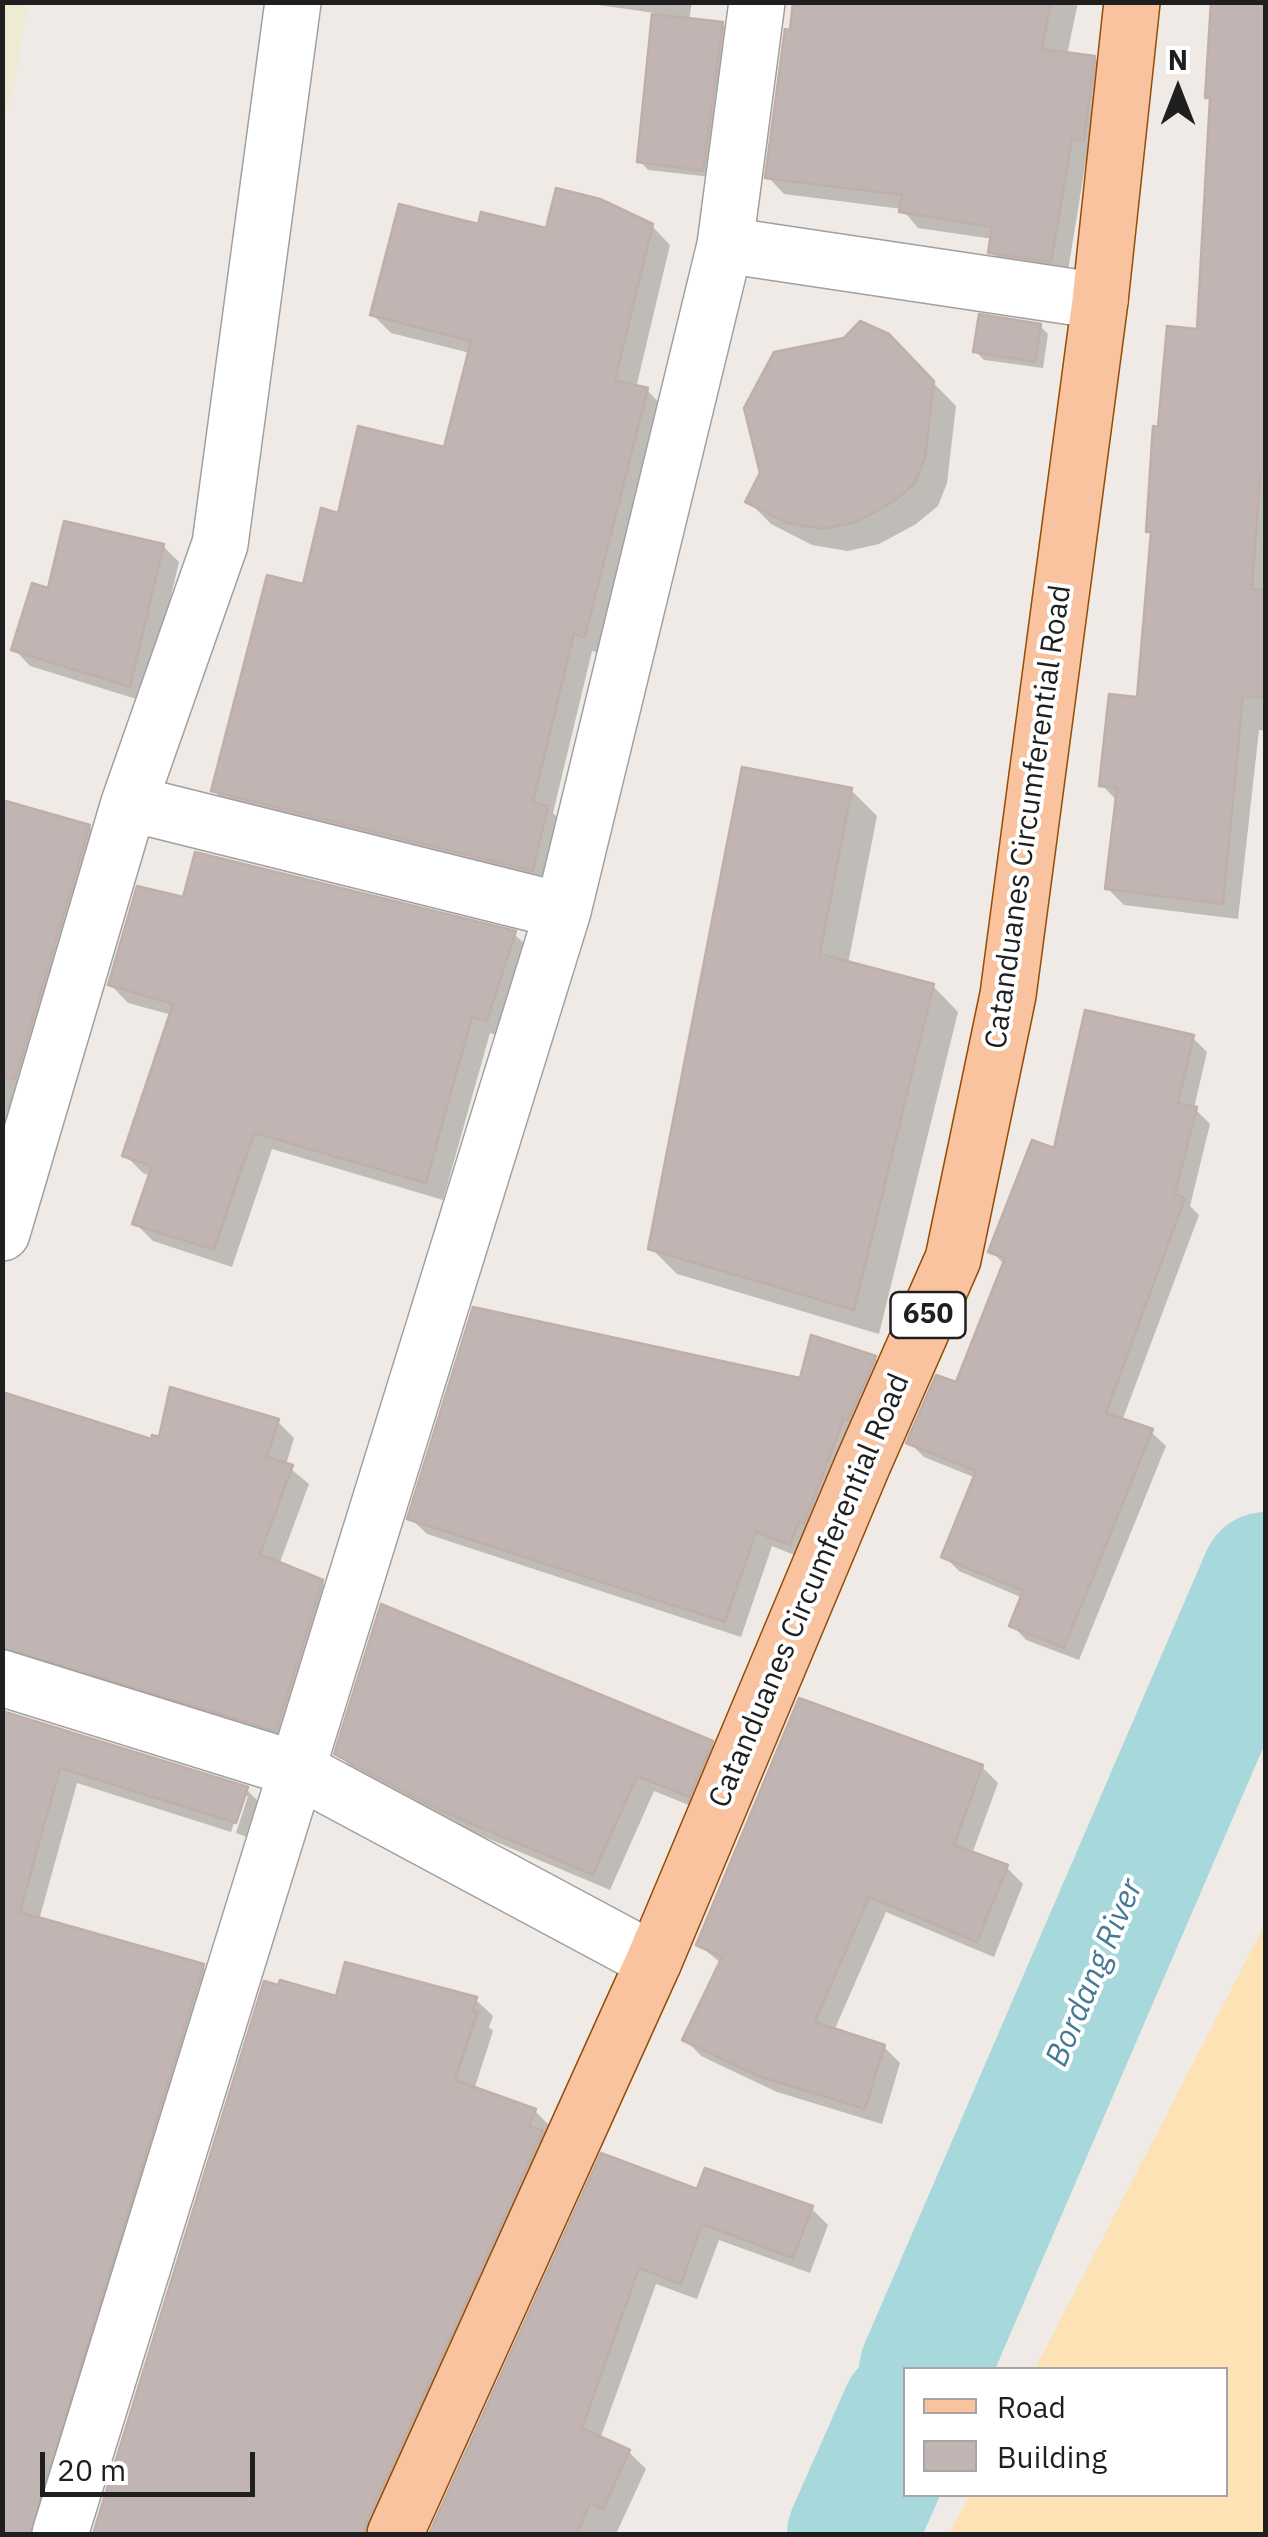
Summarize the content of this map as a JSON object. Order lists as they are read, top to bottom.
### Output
{
  "streets": {
    "main road": ["Catanduanes Circumferential Road", "650"]
  },
  "water": ["Bordang River"],
  "legend": ["Road", "Building"],
  "scale_bar": "20 m",
  "north": "top"
}
